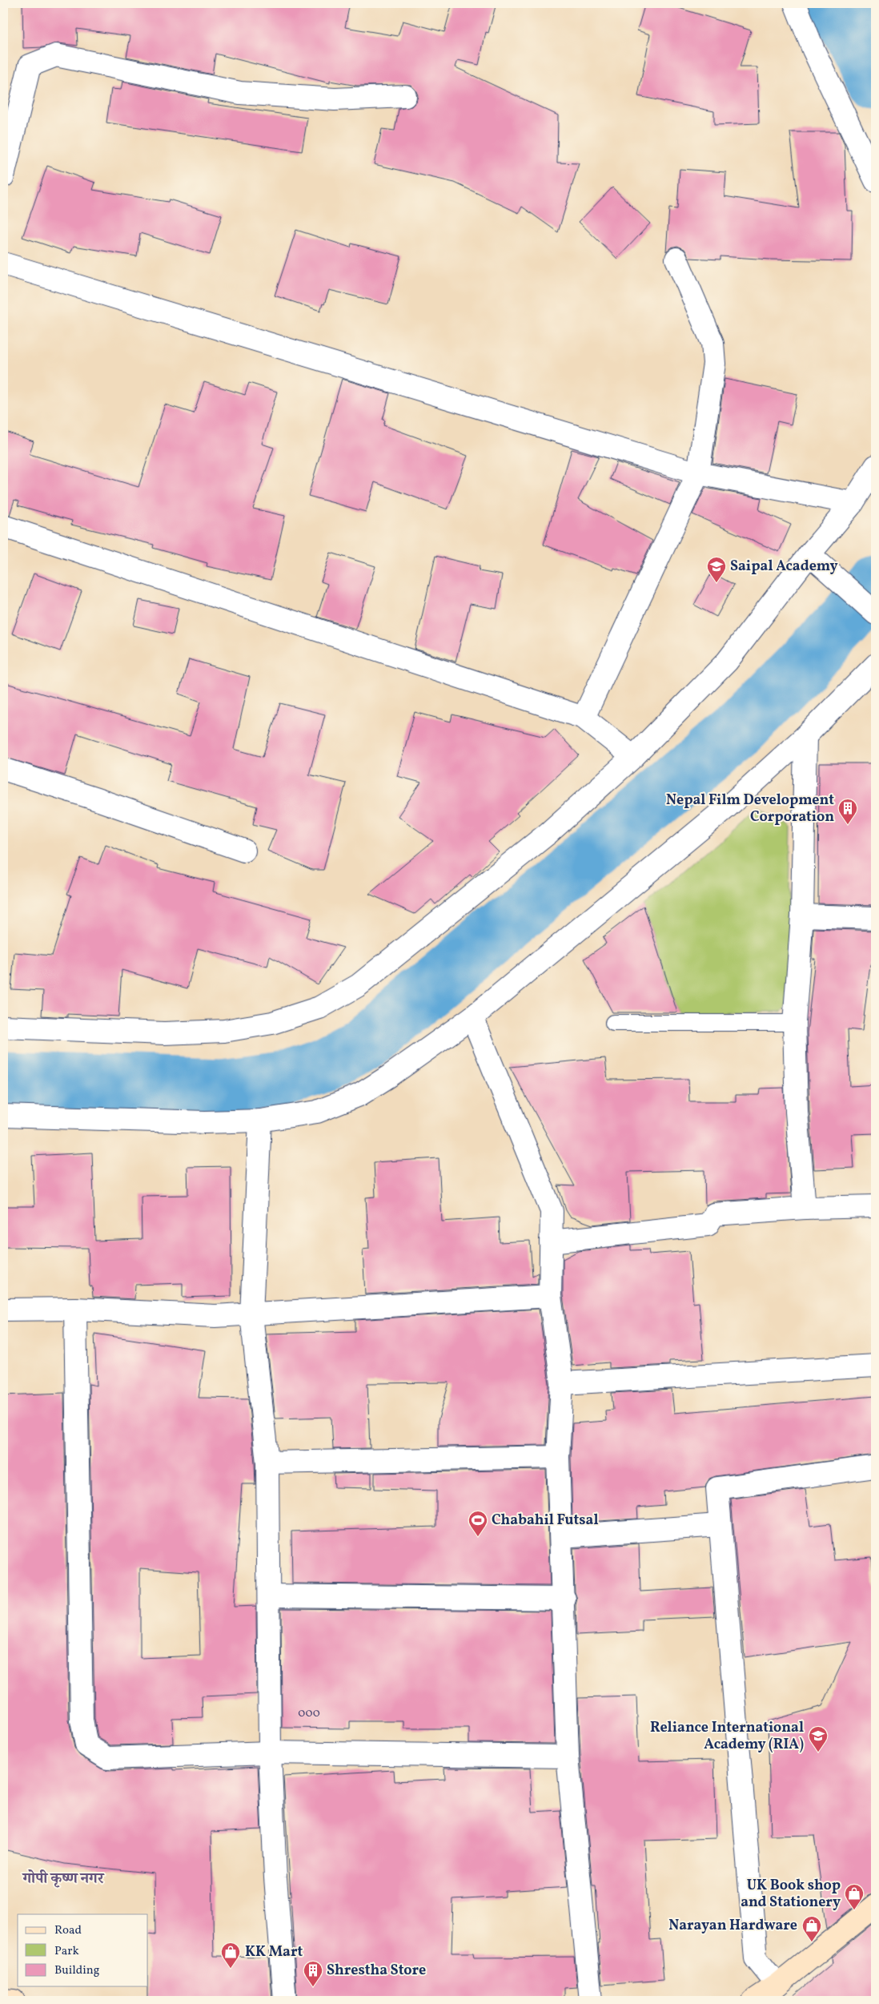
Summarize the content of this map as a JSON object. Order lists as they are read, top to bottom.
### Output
{
  "districts": ["गोपी कृष्ण नगर"],
  "places": {
    "school or university": ["Saipal Academy", "Reliance International Academy (RIA)"],
    "building": ["Nepal Film Development Corporation", "Shrestha Store"],
    "sports": ["Chabahil Futsal"],
    "shop": ["UK Book shop and Stationery", "Narayan Hardware", "KK Mart"]
  },
  "house_numbers": ["000"],
  "legend": ["Road", "Park", "Building"]
}
